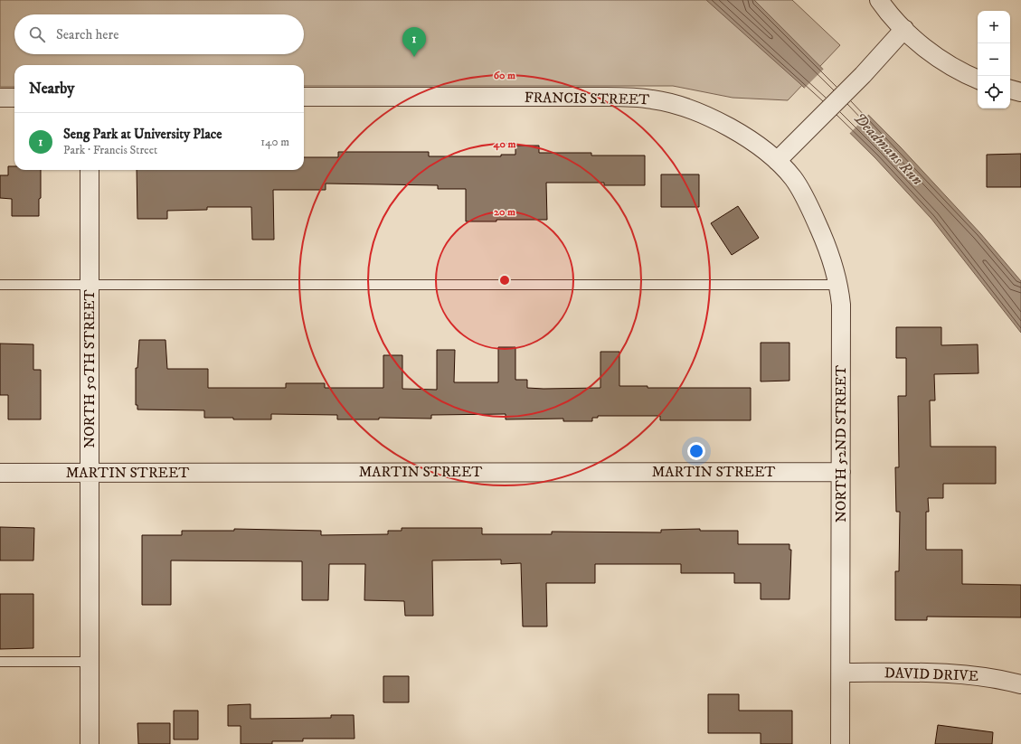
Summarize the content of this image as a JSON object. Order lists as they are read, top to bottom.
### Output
{
  "streets": {
    "street": [
      "FRANCIS STREET",
      "NORTH 50TH STREET",
      "NORTH 52ND STREET",
      "MARTIN STREET",
      "DAVID DRIVE"
    ]
  },
  "crossings": [
    ["FRANCIS STREET", "NORTH 52ND STREET"],
    ["NORTH 50TH STREET", "MARTIN STREET"],
    ["NORTH 52ND STREET", "MARTIN STREET"],
    ["NORTH 52ND STREET", "DAVID DRIVE"]
  ],
  "water": ["Deadmans Run"],
  "page": {
    "map_buttons": ["+", "−"],
    "search": "Search here",
    "pins": "1",
    "heading": "Nearby",
    "list": [
      {
        "mark": "1",
        "name": "Seng Park at University Place",
        "note": "Park · Francis Street",
        "value": "140 m"
      }
    ]
  },
  "rings": ["60 m", "40 m", "20 m"]
}
